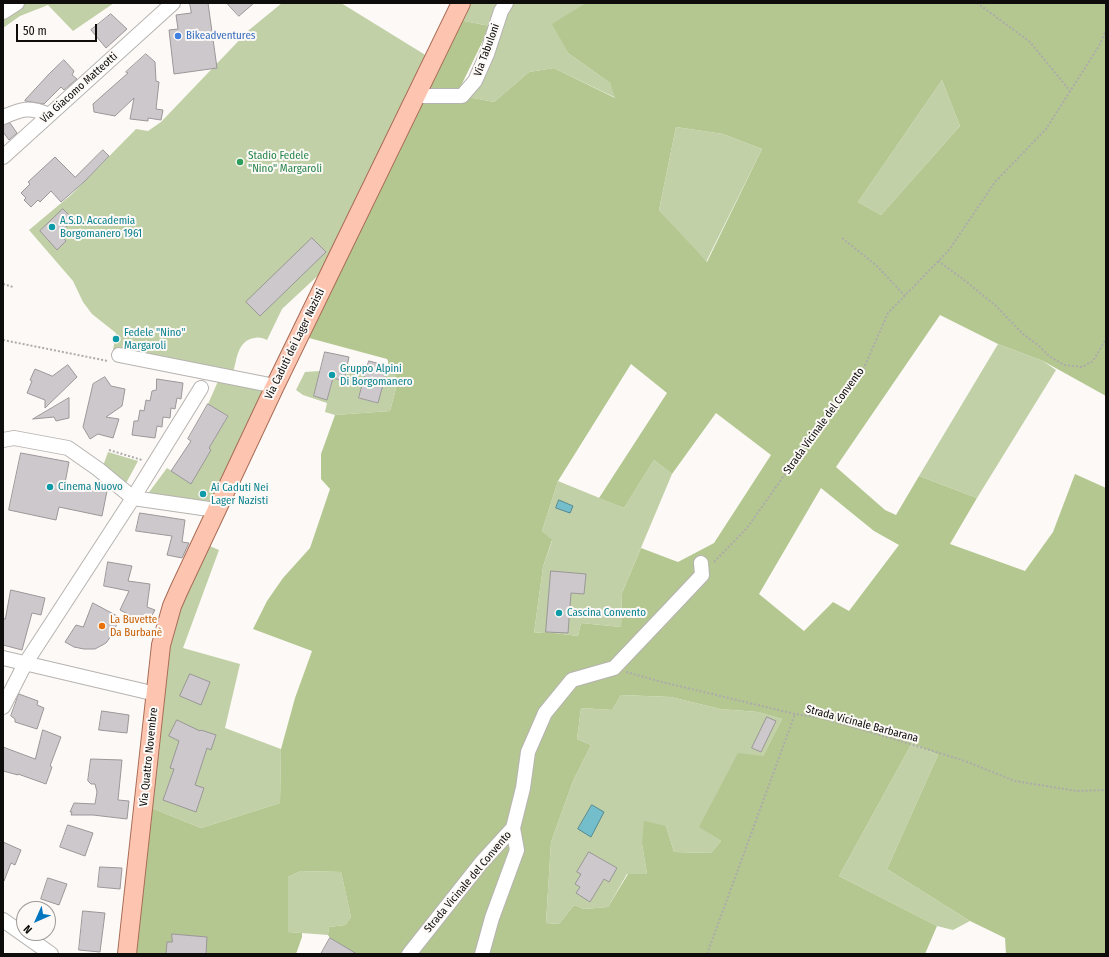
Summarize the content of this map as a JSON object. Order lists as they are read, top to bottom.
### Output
{
  "streets": {
    "main road": ["Via Caduti dei Lager Nazisti", "Via Quattro Novembre"],
    "street": ["Via Tabuloni", "Via Giacomo Matteotti", "Strada Vicinale del Convento"],
    "path": ["Strada Vicinale Barbarana"]
  },
  "crossings": [
    ["Via Tabuloni", "Via Caduti dei Lager Nazisti"],
    ["Via Caduti dei Lager Nazisti", "Via Quattro Novembre"],
    ["Strada Vicinale del Convento", "Strada Vicinale Barbarana"]
  ],
  "places": [
    "Bikeadventures",
    "Stadio Fedele \"Nino\" Margaroli",
    "A.S.D. Accademia Borgomanero 1961",
    "Fedele \"Nino\" Margaroli",
    "Gruppo Alpini Di Borgomanero",
    "Cinema Nuovo",
    "Ai Caduti Nei Lager Nazisti",
    "Cascina Convento",
    "La Buvette Da Burbanè"
  ],
  "scale_bar": "50 m",
  "north": "bottom left"
}
